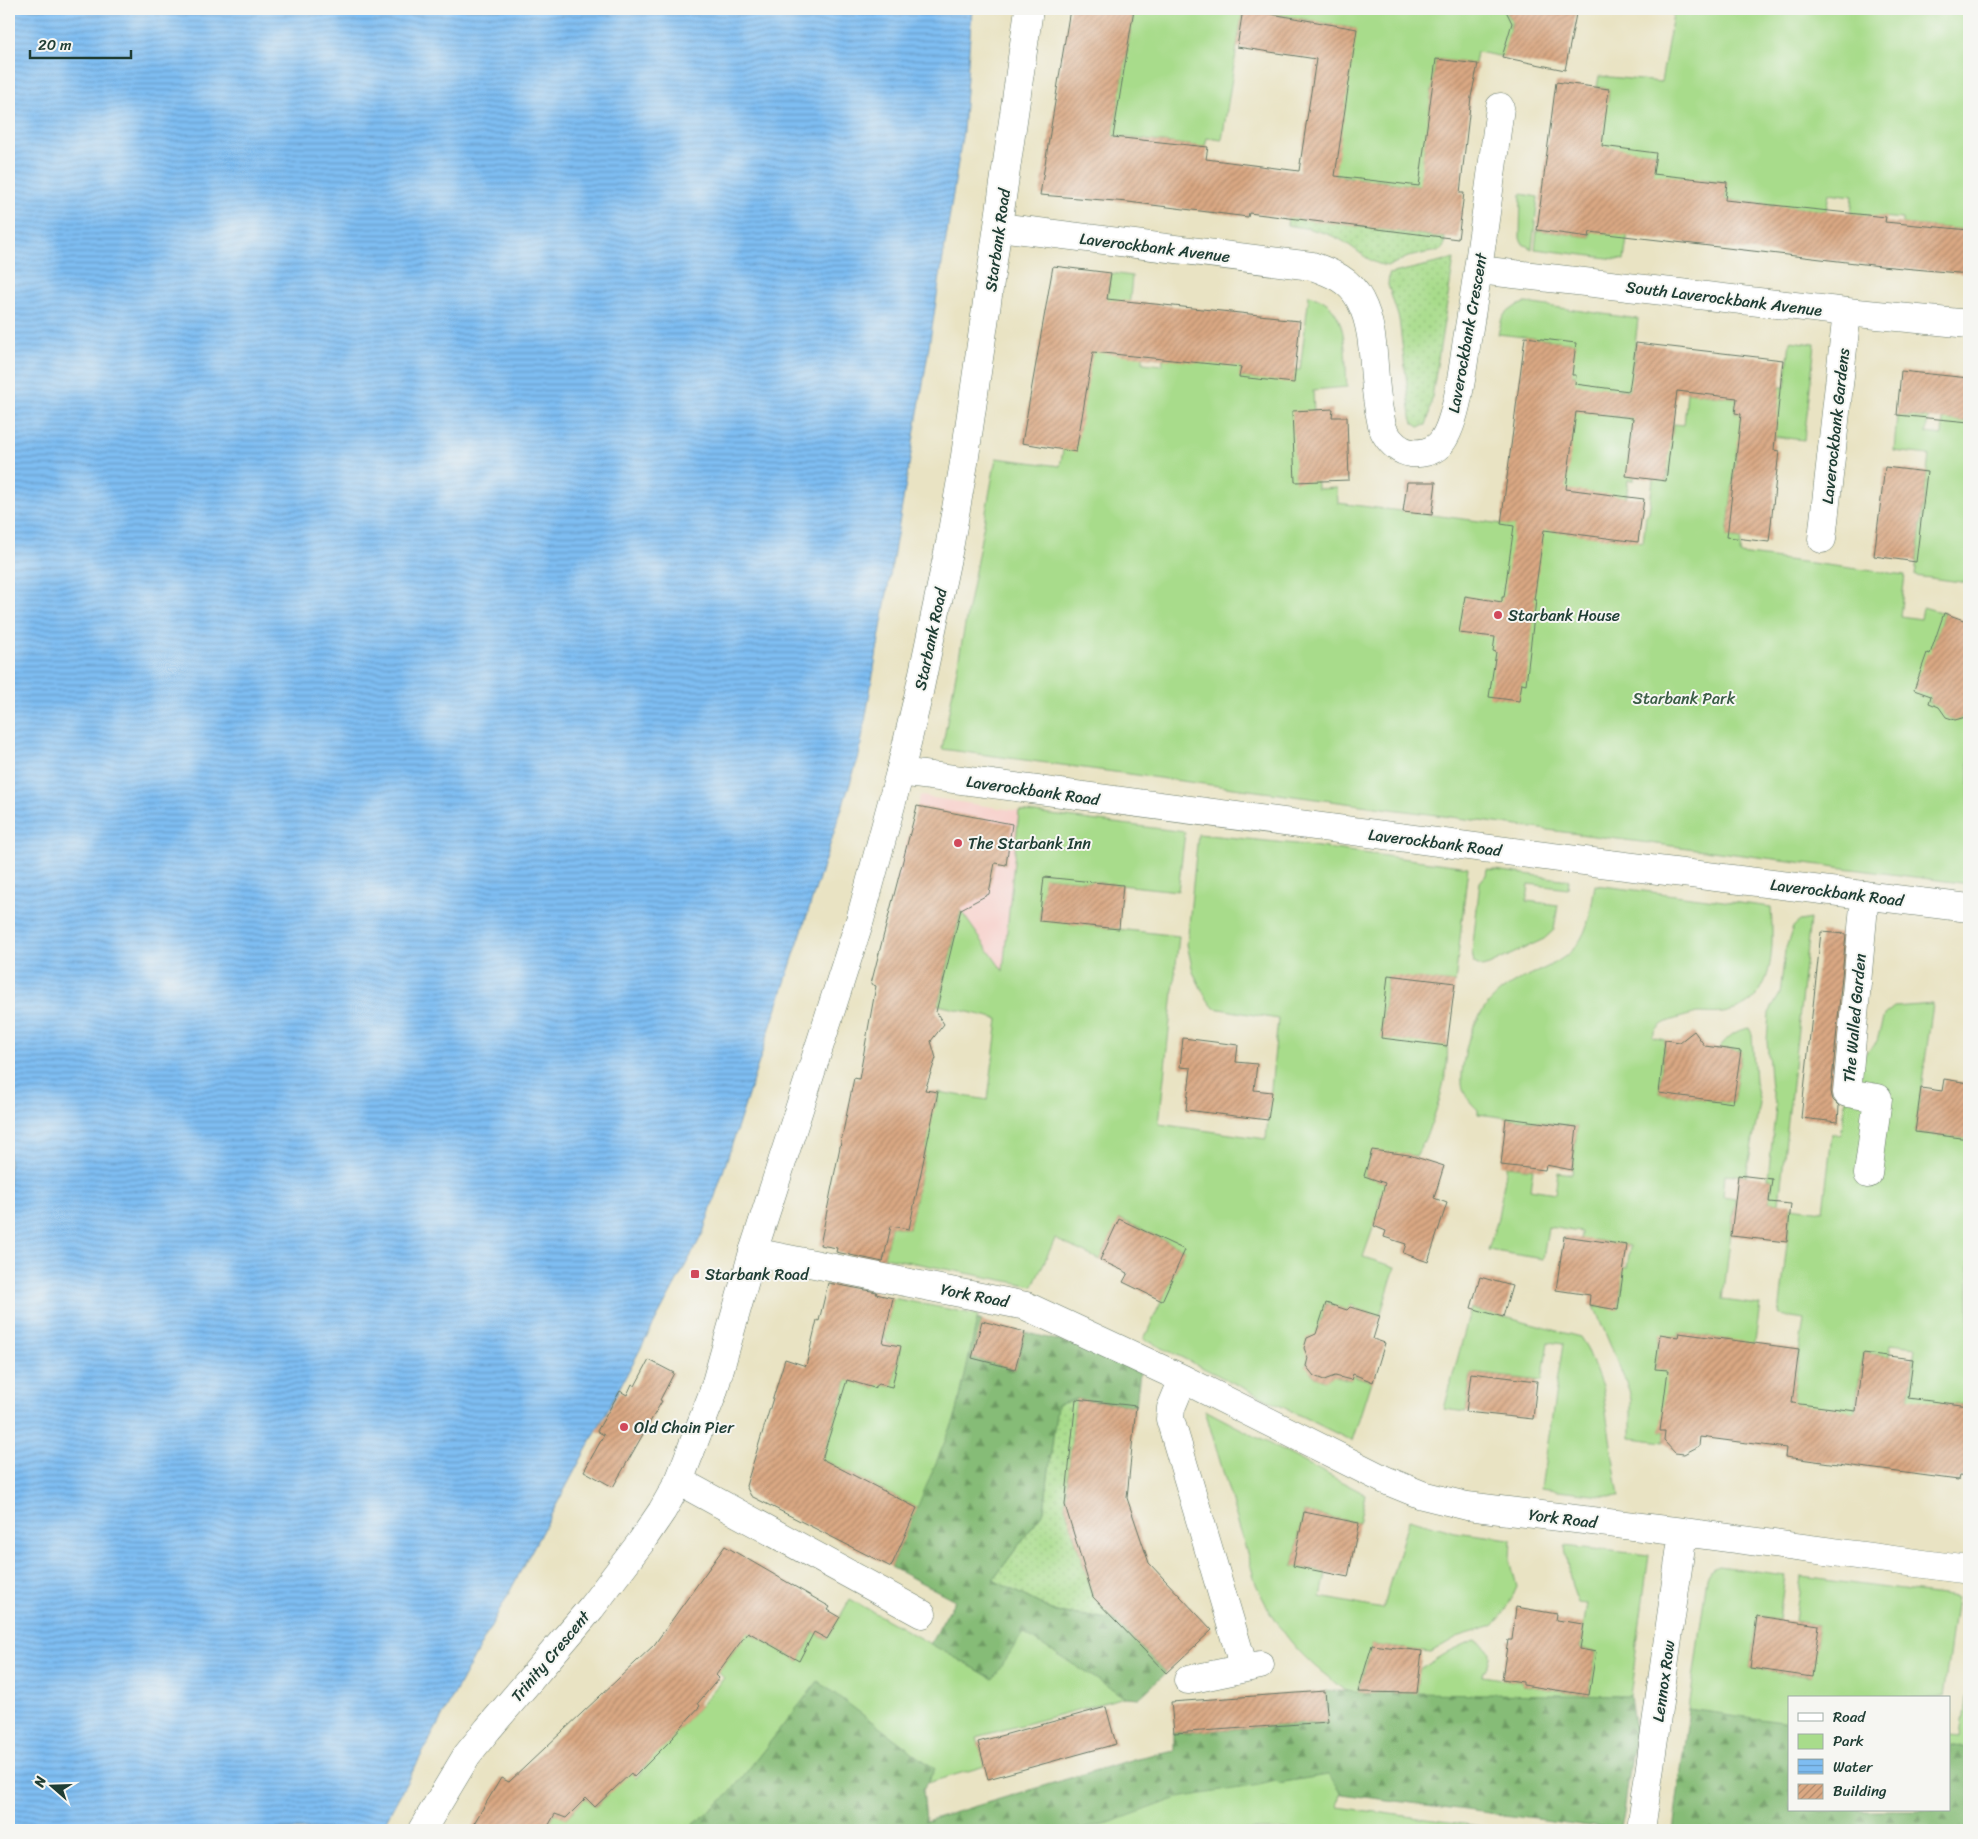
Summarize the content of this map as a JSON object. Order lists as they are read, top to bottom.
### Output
{
  "streets": {
    "street": [
      "Starbank Road",
      "Laverockbank Avenue",
      "South Laverockbank Avenue",
      "Laverockbank Crescent",
      "Laverockbank Gardens",
      "Laverockbank Road",
      "The Walled Garden",
      "York Road",
      "Trinity Crescent",
      "Lennox Row"
    ]
  },
  "crossings": [
    ["Starbank Road", "Laverockbank Avenue"],
    ["Starbank Road", "Laverockbank Road"],
    ["Starbank Road", "York Road"],
    ["Starbank Road", "Trinity Crescent"],
    ["Laverockbank Avenue", "Laverockbank Crescent"],
    ["South Laverockbank Avenue", "Laverockbank Crescent"],
    ["South Laverockbank Avenue", "Laverockbank Gardens"],
    ["Laverockbank Road", "The Walled Garden"],
    ["York Road", "Trinity Crescent"],
    ["York Road", "Lennox Row"]
  ],
  "parks": ["Starbank Park"],
  "places": {
    "other": ["Starbank House", "The Starbank Inn", "Old Chain Pier"],
    "transit": ["Starbank Road"]
  },
  "legend": [
    "Road",
    "Park",
    "Water",
    "Building"
  ],
  "scale_bar": "20 m",
  "north": "left"
}
